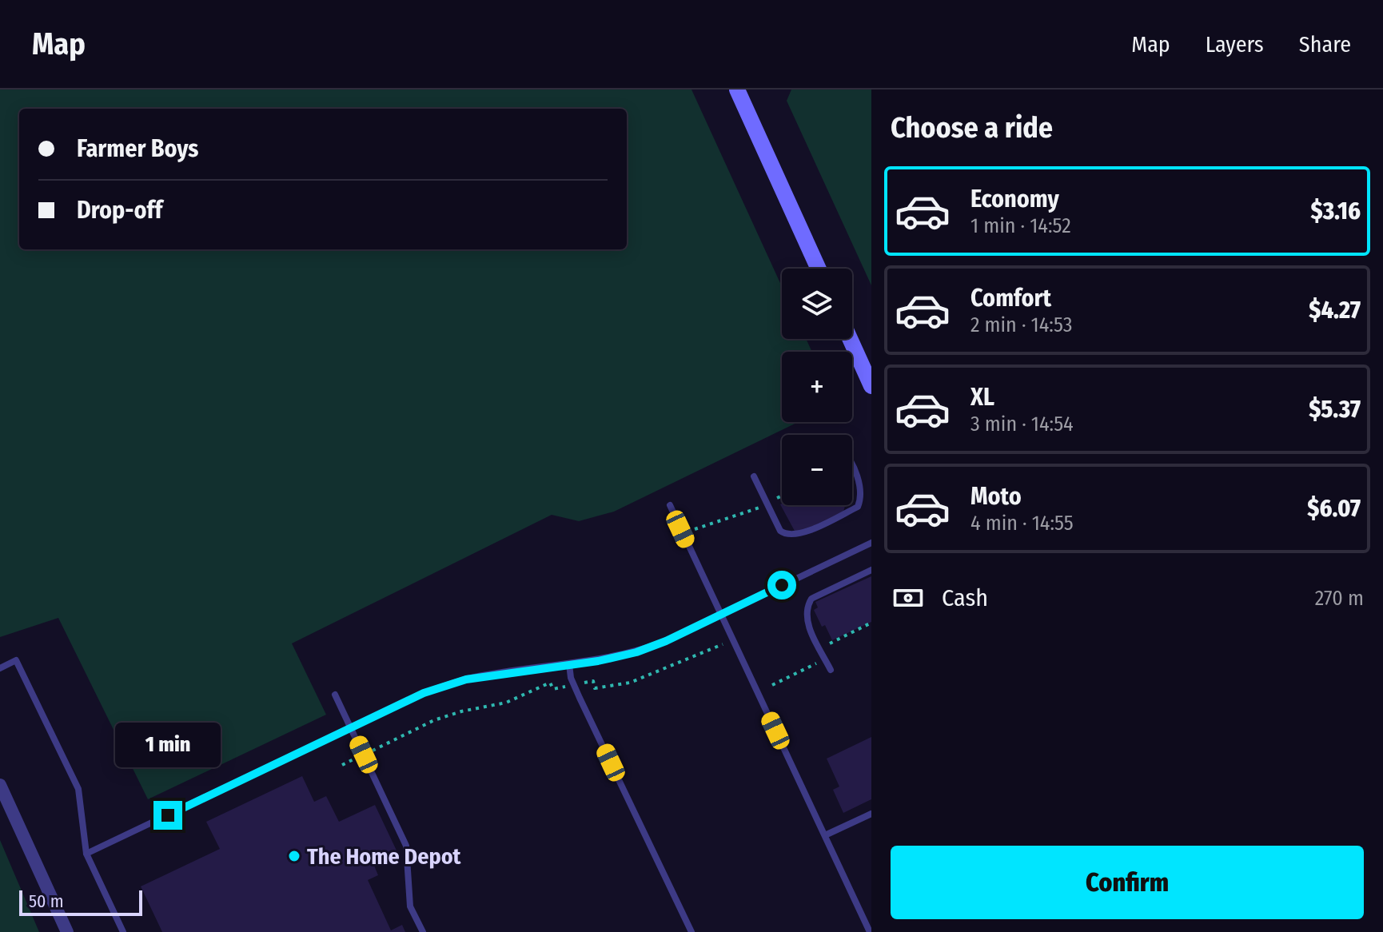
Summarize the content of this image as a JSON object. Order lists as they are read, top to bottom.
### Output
{
  "places": ["The Home Depot"],
  "scale_bar": "50 m",
  "page": {
    "header": "Map",
    "nav": ["Map", "Layers", "Share"],
    "heading": "Choose a ride",
    "banner": ["Farmer Boys", "Drop-off"],
    "list": [
      {
        "name": "Economy",
        "note": "1 min · 14:52",
        "value": "$3.16"
      },
      {
        "name": "Comfort",
        "note": "2 min · 14:53",
        "value": "$4.27"
      },
      {
        "name": "XL",
        "note": "3 min · 14:54",
        "value": "$5.37"
      },
      {
        "name": "Moto",
        "note": "4 min · 14:55",
        "value": "$6.07"
      }
    ],
    "map_buttons": ["+", "−"],
    "pay": ["Cash", "270 m"],
    "bubble": "1 min",
    "buttons": "Confirm",
    "scale": "50 m"
  }
}
